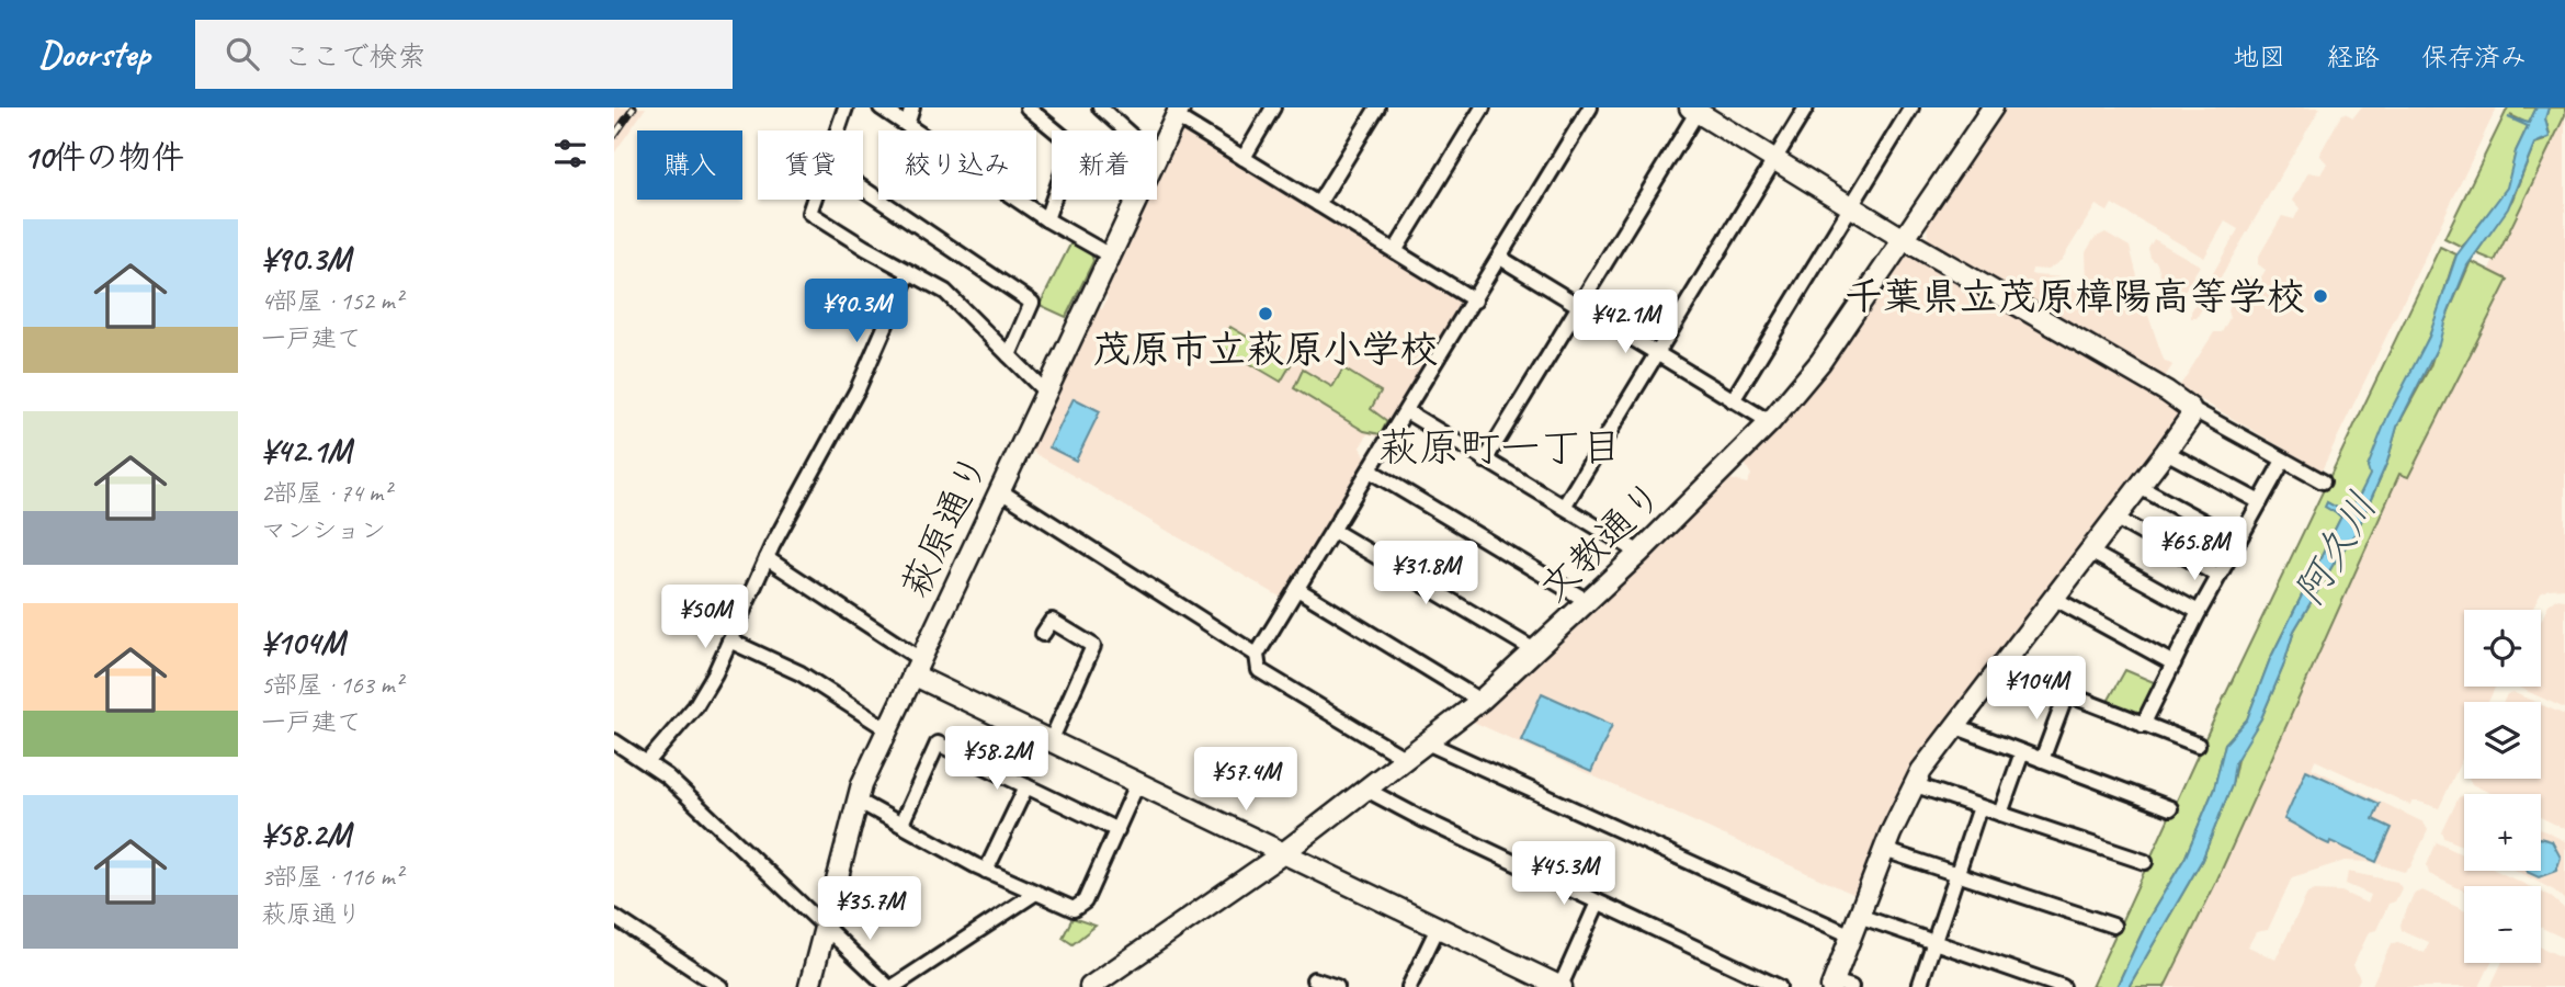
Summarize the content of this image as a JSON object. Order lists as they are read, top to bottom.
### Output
{
  "streets": {
    "street": ["萩原通り", "文教通り"]
  },
  "districts": ["萩原町一丁目"],
  "water": ["阿久川"],
  "places": ["千葉県立茂原樟陽高等学校", "茂原市立萩原小学校"],
  "page": {
    "header": "Doorstep",
    "search": "ここで検索",
    "nav": ["地図", "経路", "保存済み"],
    "heading": "10件の物件",
    "chip": [
      "購入",
      "賃貸",
      "絞り込み",
      "新着"
    ],
    "list": [
      {
        "name": "¥90.3M",
        "note": "4部屋 · 152 m² · 一戸建て"
      },
      {
        "name": "¥42.1M",
        "note": "2部屋 · 74 m² · マンション"
      },
      {
        "name": "¥104M",
        "note": "5部屋 · 163 m² · 一戸建て"
      },
      {
        "name": "¥58.2M",
        "note": "3部屋 · 116 m² · 萩原通り"
      }
    ],
    "price": [
      "¥90.3M",
      "¥42.1M",
      "¥65.8M",
      "¥31.8M",
      "¥50M",
      "¥104M",
      "¥58.2M",
      "¥57.4M",
      "¥45.3M",
      "¥35.7M"
    ],
    "map_buttons": ["+", "−"]
  }
}
